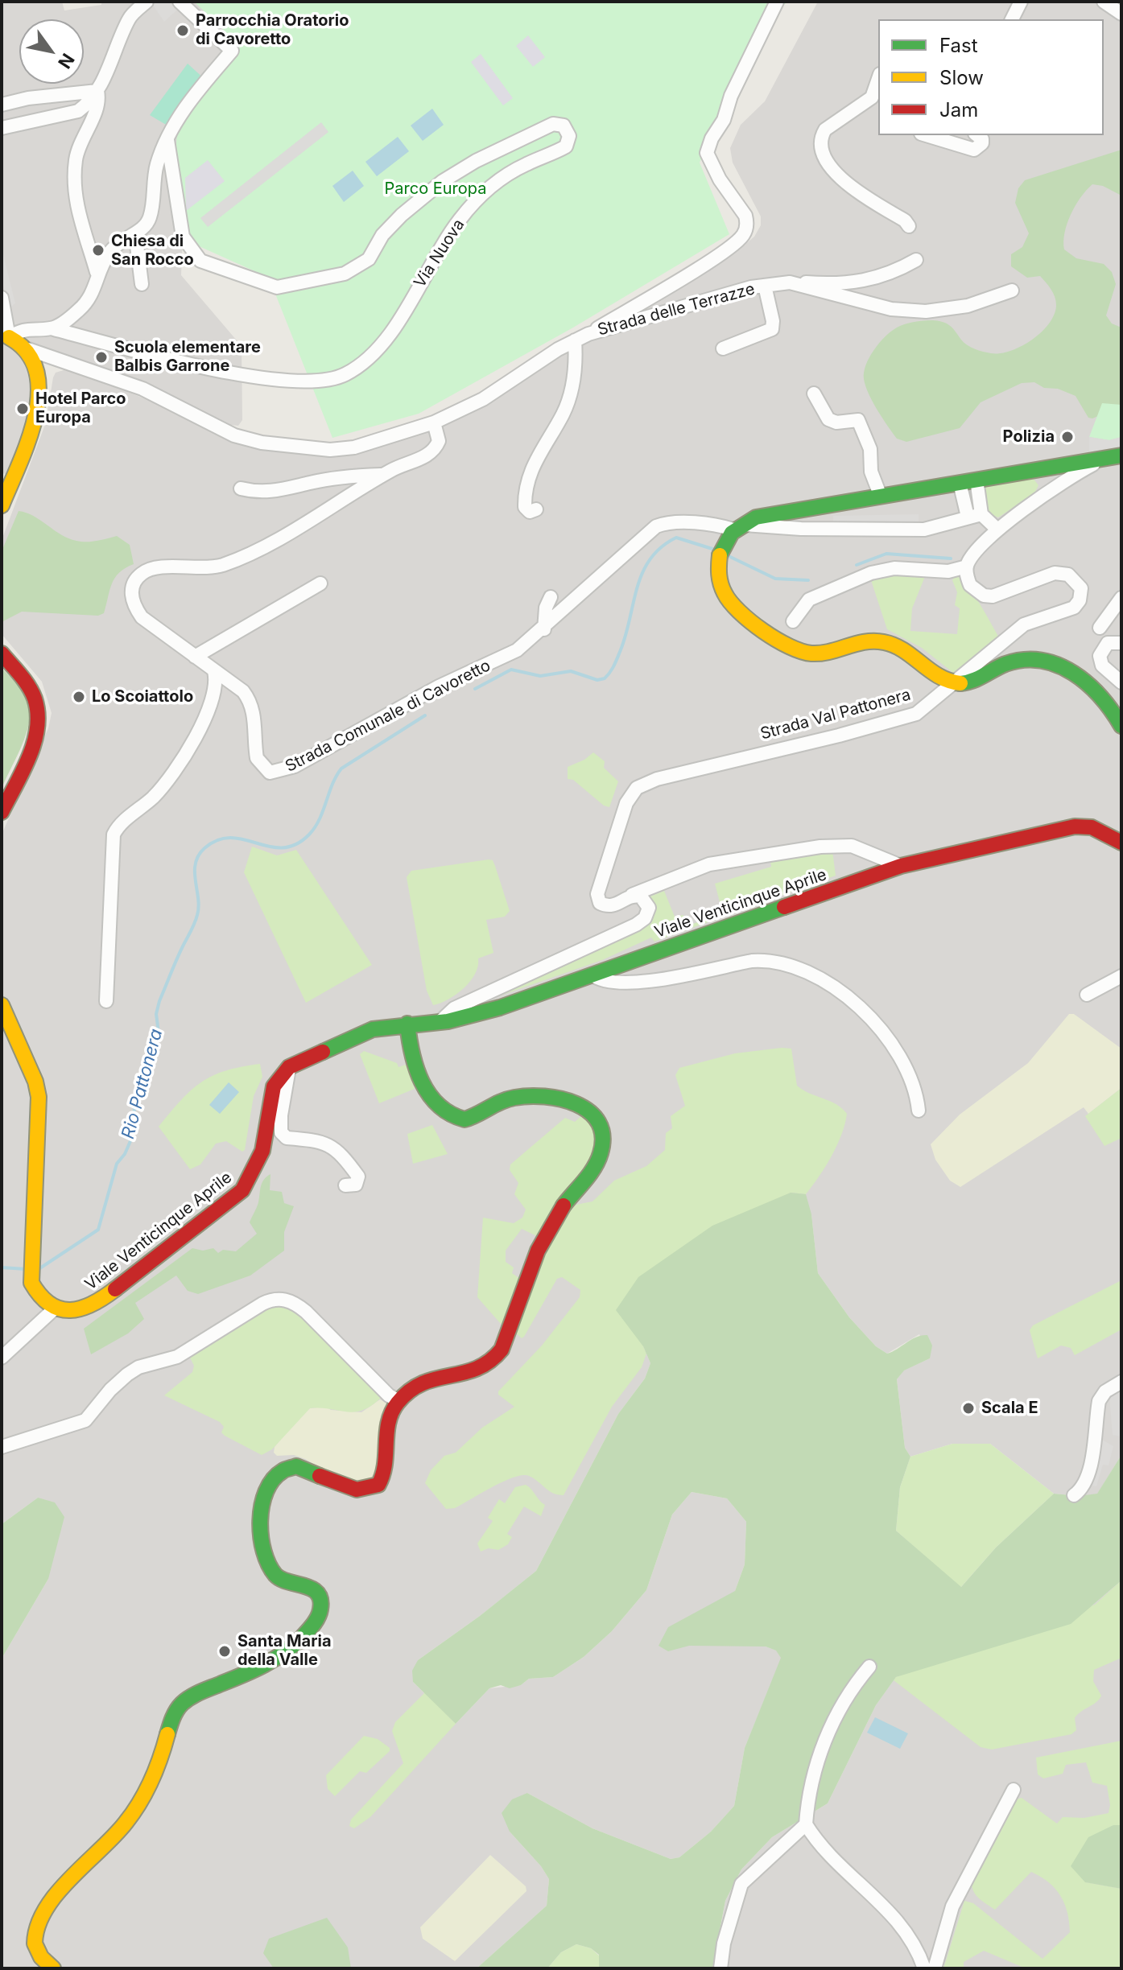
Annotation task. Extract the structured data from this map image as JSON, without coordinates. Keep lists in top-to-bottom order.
{
  "streets": {
    "street": [
      "Via Nuova",
      "Strada delle Terrazze",
      "Strada Val Pattonera",
      "Strada Comunale di Cavoretto",
      "Viale Venticinque Aprile"
    ]
  },
  "crossings": [
    ["Strada delle Terrazze", "Strada Comunale di Cavoretto"],
    ["Strada Val Pattonera", "Viale Venticinque Aprile"]
  ],
  "water": ["Rio Pattonera"],
  "parks": ["Parco Europa"],
  "places": [
    "Parrocchia Oratorio di Cavoretto",
    "Chiesa di San Rocco",
    "Scuola elementare Balbis Garrone",
    "Hotel Parco Europa",
    "Polizia",
    "Lo Scoiattolo",
    "Scala E",
    "Santa Maria della Valle"
  ],
  "legend": ["Fast", "Slow", "Jam"],
  "north": "bottom right"
}
